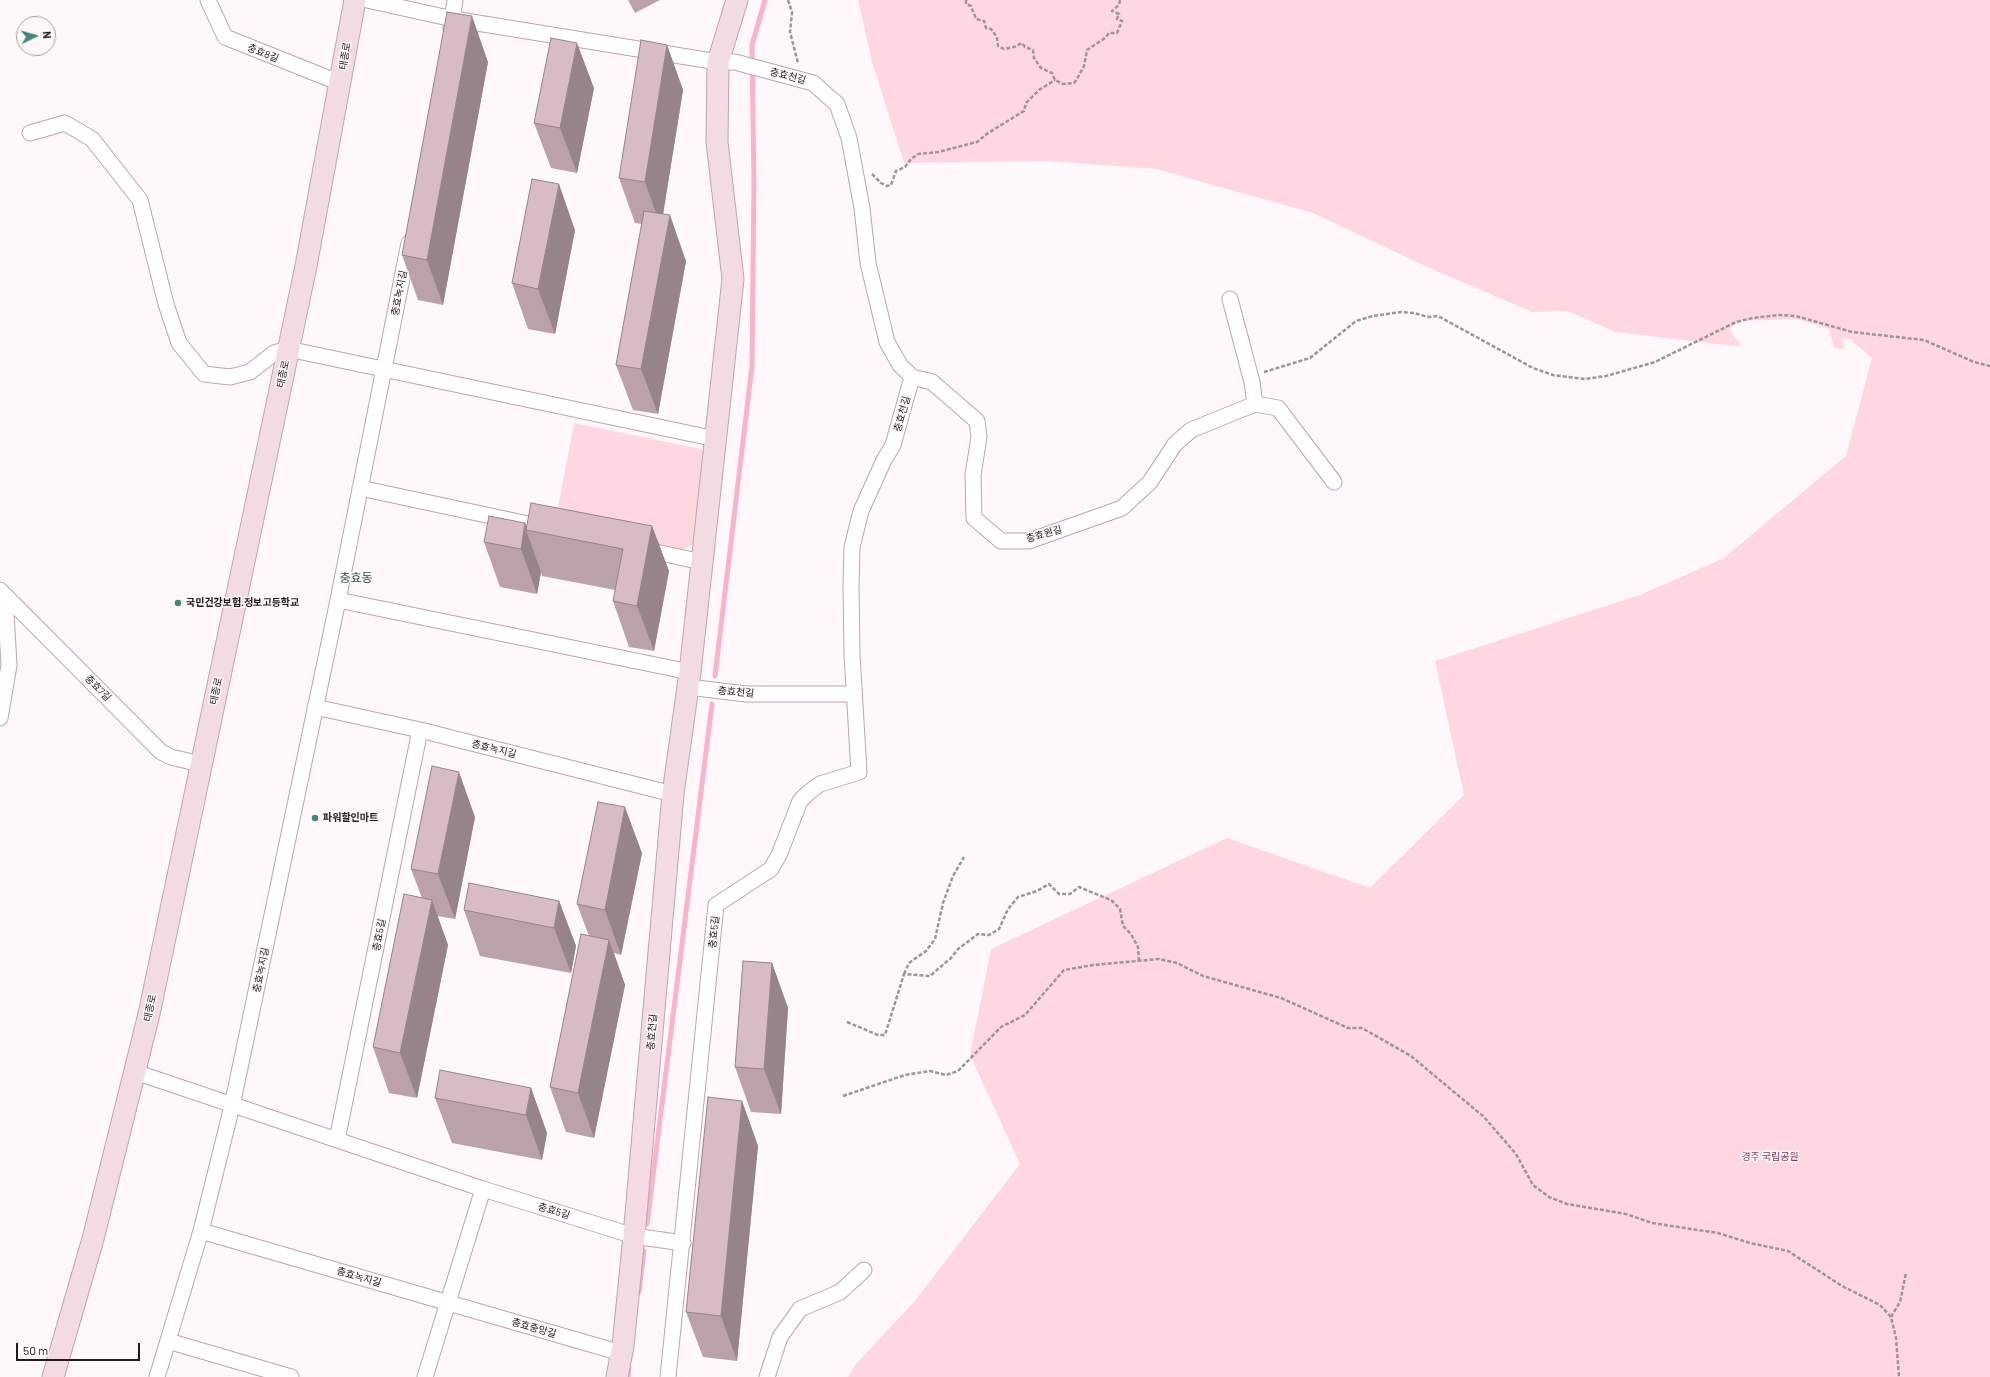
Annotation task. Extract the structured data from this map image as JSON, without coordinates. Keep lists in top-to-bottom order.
{
  "streets": {
    "street": [
      "충효8길",
      "태종로",
      "충효천길",
      "충효녹지길",
      "충효원길",
      "충효7길",
      "충효5길",
      "충효중앙길"
    ]
  },
  "crossings": [
    ["충효8길", "태종로"],
    ["태종로", "충효7길"],
    ["태종로", "충효5길"],
    ["충효천길", "충효녹지길"],
    ["충효천길", "충효원길"],
    ["충효천길", "충효5길"],
    ["충효천길", "충효중앙길"],
    ["충효녹지길", "충효5길"],
    ["충효녹지길", "충효중앙길"]
  ],
  "districts": ["충효동"],
  "parks": ["경주 국립공원"],
  "places": ["국민건강보험.정보고등학교", "파워할인마트"],
  "scale_bar": "50 m",
  "north": "right"
}
